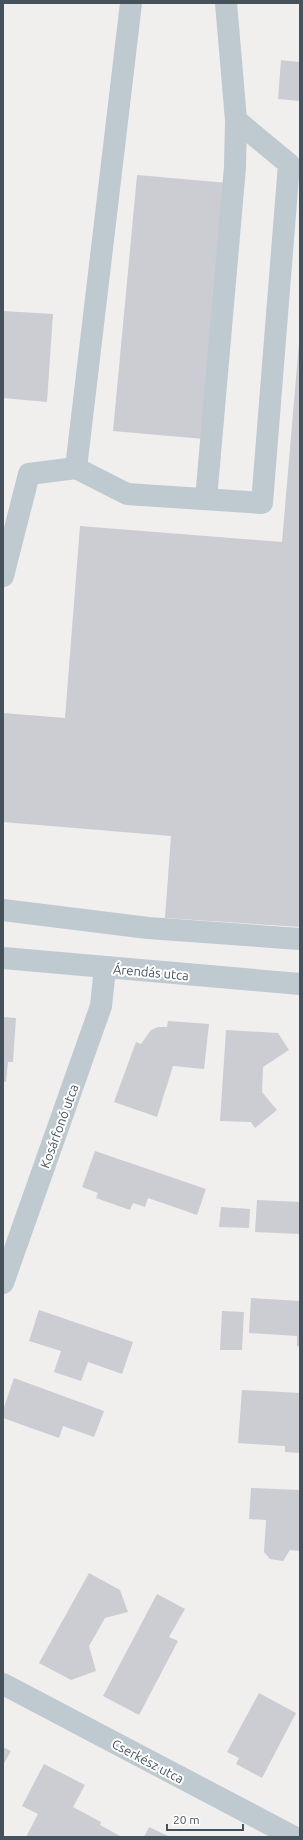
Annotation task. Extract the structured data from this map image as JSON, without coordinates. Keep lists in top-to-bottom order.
{
  "streets": {
    "street": ["Árendás utca", "Kosárfonó utca", "Cserkész utca"]
  },
  "crossings": [
    ["Árendás utca", "Kosárfonó utca"]
  ],
  "scale_bar": "20 m"
}
